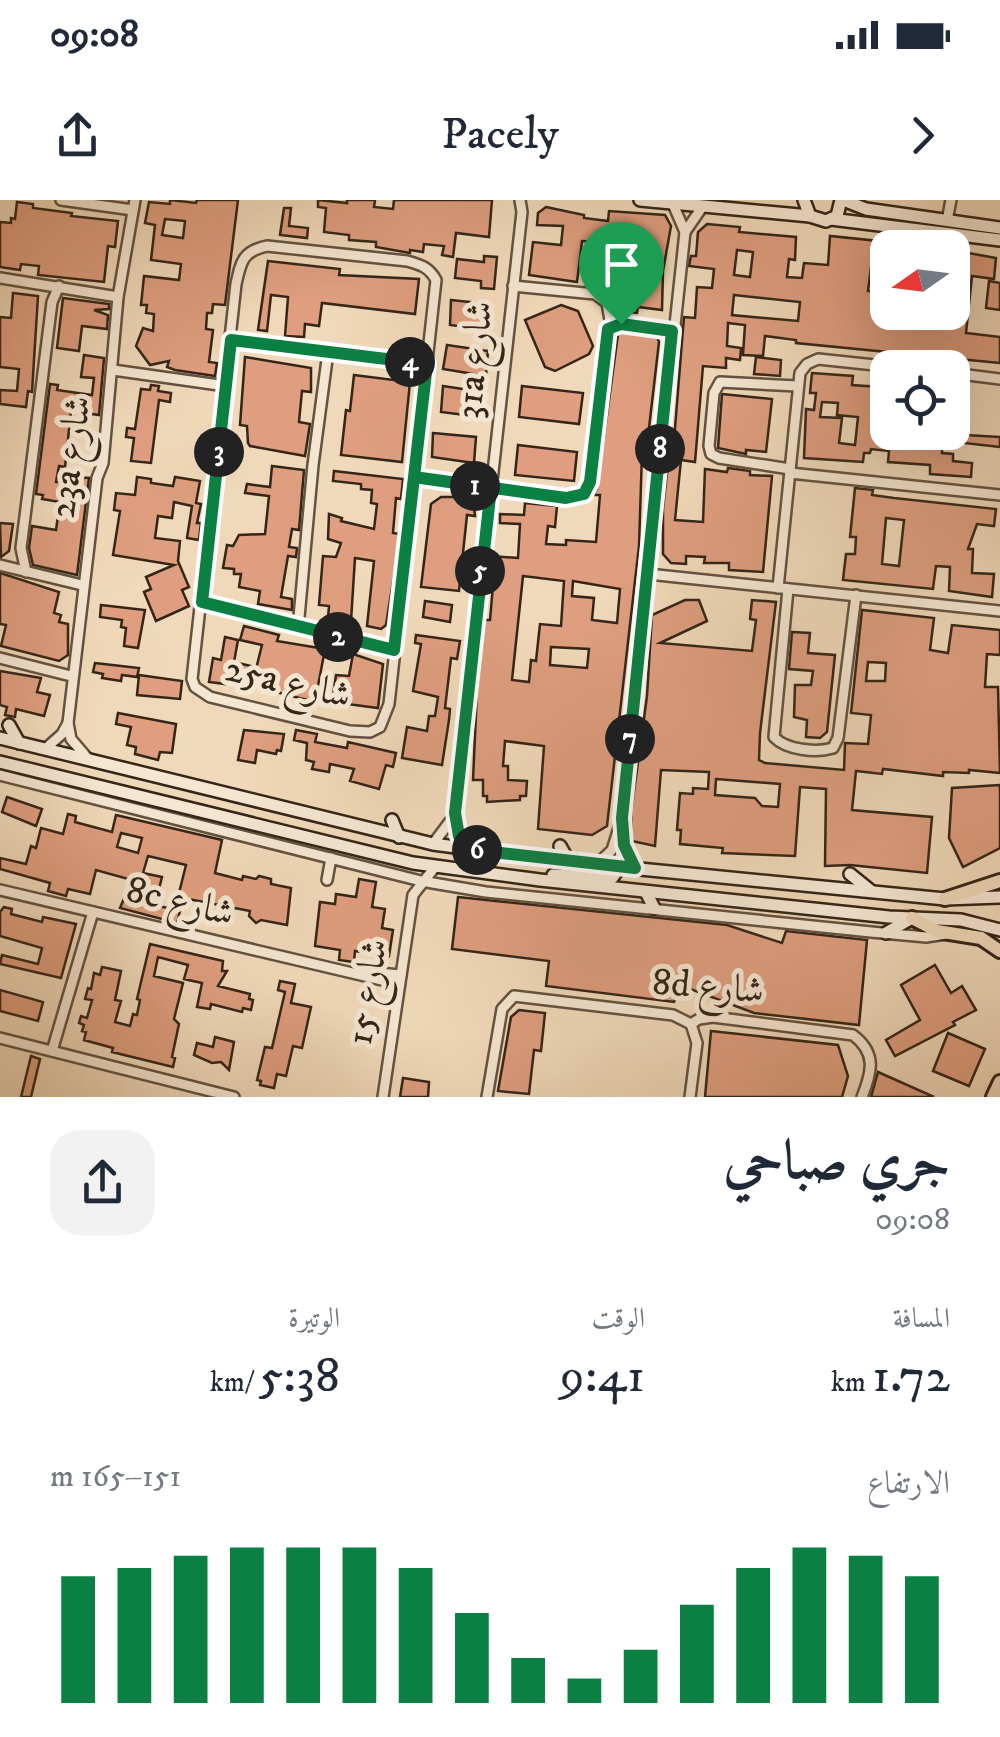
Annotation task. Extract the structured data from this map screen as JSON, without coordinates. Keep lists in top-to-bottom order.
{
  "streets": {
    "street": [
      "31a شارع",
      "23a شارع",
      "25a شارع",
      "8c شارع",
      "8d شارع",
      "شارع 15"
    ]
  },
  "crossings": [
    ["8c شارع", "شارع 15"]
  ],
  "north": "left",
  "page": {
    "status": "09:08",
    "header": "Pacely",
    "pins": [
      "4",
      "8",
      "3",
      "1",
      "5",
      "2",
      "7",
      "6"
    ],
    "heading": ["جري صباحي", "09:08"],
    "stats": [
      ["المسافة", "1.72 km"],
      ["الوقت", "9:41"],
      ["الوتيرة", "5:38 /km"]
    ],
    "chart": ["الارتفاع", "151–165 m"]
  }
}
